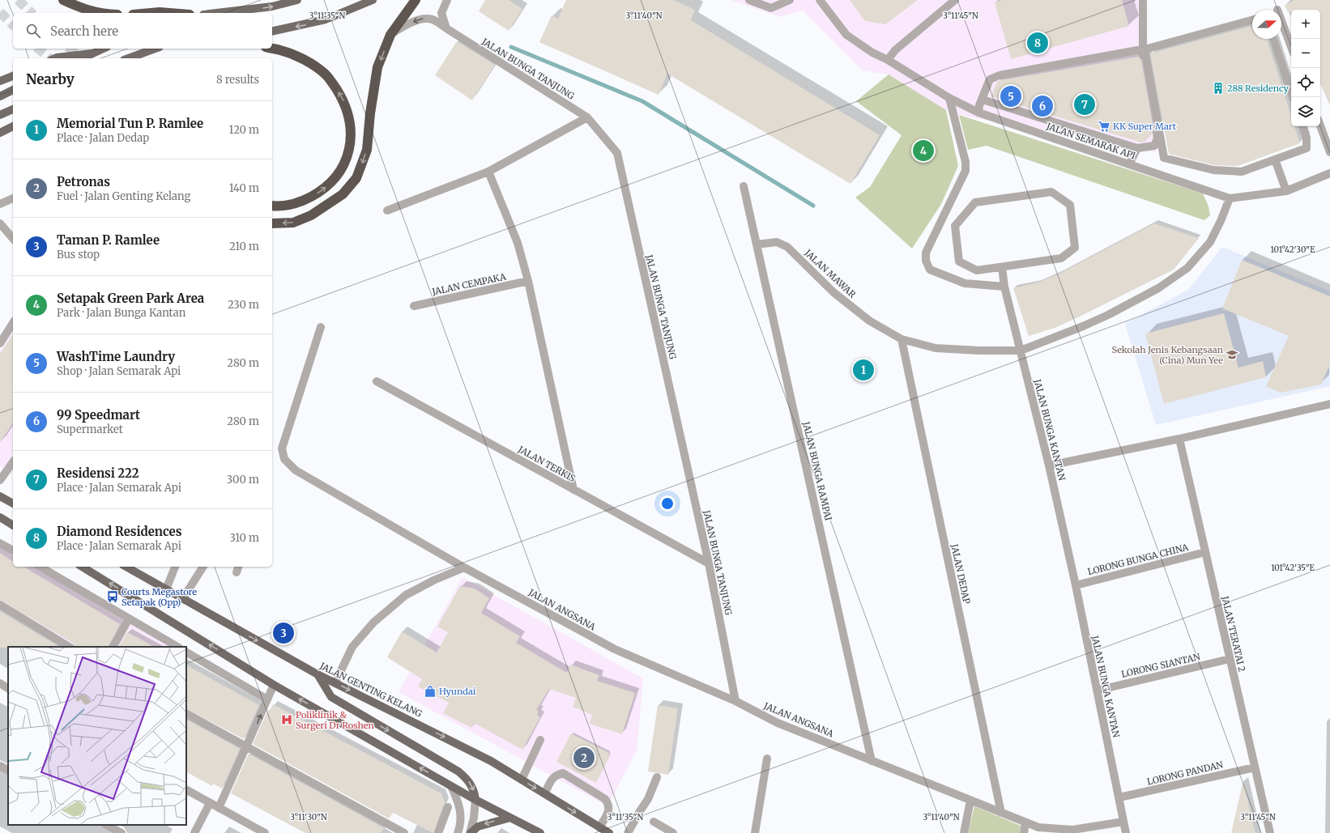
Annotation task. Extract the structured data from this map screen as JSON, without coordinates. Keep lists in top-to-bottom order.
{
  "streets": {
    "main road": ["JALAN GENTING KELANG"],
    "street": [
      "JALAN BUNGA TANJUNG",
      "JALAN SEMARAK API",
      "JALAN MAWAR",
      "JALAN CEMPAKA",
      "JALAN BUNGA KANTAN",
      "JALAN TERKIS",
      "JALAN BUNGA RAMPAI",
      "LORONG BUNGA CHINA",
      "JALAN DEDAP",
      "JALAN ANGSANA",
      "JALAN TERATAI 2",
      "LORONG SIANTAN",
      "LORONG PANDAN"
    ]
  },
  "crossings": [
    ["JALAN BUNGA TANJUNG", "JALAN TERKIS"],
    ["JALAN BUNGA TANJUNG", "JALAN ANGSANA"],
    ["JALAN MAWAR", "JALAN BUNGA KANTAN"],
    ["JALAN MAWAR", "JALAN BUNGA RAMPAI"],
    ["JALAN MAWAR", "JALAN DEDAP"],
    ["JALAN BUNGA KANTAN", "LORONG BUNGA CHINA"],
    ["JALAN BUNGA KANTAN", "JALAN ANGSANA"],
    ["JALAN BUNGA KANTAN", "LORONG SIANTAN"],
    ["JALAN BUNGA KANTAN", "LORONG PANDAN"],
    ["JALAN BUNGA RAMPAI", "JALAN ANGSANA"],
    ["LORONG BUNGA CHINA", "JALAN TERATAI 2"],
    ["JALAN DEDAP", "JALAN ANGSANA"],
    ["JALAN TERATAI 2", "LORONG SIANTAN"],
    ["JALAN TERATAI 2", "LORONG PANDAN"]
  ],
  "places": {
    "building": ["288 Residency"],
    "supermarket": ["KK Super Mart"],
    "school or university": ["Sekolah Jenis Kebangsaan (Cina) Mun Yee"],
    "bus stop": ["Courts Megastore Setapak (Opp)"],
    "shop": ["Hyundai"],
    "hospital": ["Poliklinik & Surgeri Dr Roshen"]
  },
  "north": "right",
  "page": {
    "map_buttons": ["+", "−"],
    "search": "Search here",
    "pins": [
      "8",
      "5",
      "7",
      "6",
      "4",
      "1",
      "3",
      "2"
    ],
    "heading": ["Nearby", "8 results"],
    "list": [
      {
        "mark": "1",
        "name": "Memorial Tun P. Ramlee",
        "note": "Place · Jalan Dedap",
        "value": "120 m"
      },
      {
        "mark": "2",
        "name": "Petronas",
        "note": "Fuel · Jalan Genting Kelang",
        "value": "140 m"
      },
      {
        "mark": "3",
        "name": "Taman P. Ramlee",
        "note": "Bus stop",
        "value": "210 m"
      },
      {
        "mark": "4",
        "name": "Setapak Green Park Area",
        "note": "Park · Jalan Bunga Kantan",
        "value": "230 m"
      },
      {
        "mark": "5",
        "name": "WashTime Laundry",
        "note": "Shop · Jalan Semarak Api",
        "value": "280 m"
      },
      {
        "mark": "6",
        "name": "99 Speedmart",
        "note": "Supermarket",
        "value": "280 m"
      },
      {
        "mark": "7",
        "name": "Residensi 222",
        "note": "Place · Jalan Semarak Api",
        "value": "300 m"
      },
      {
        "mark": "8",
        "name": "Diamond Residences",
        "note": "Place · Jalan Semarak Api",
        "value": "310 m"
      }
    ]
  },
  "coordinates": [
    "3°11'35\"N",
    "3°11'40\"N",
    "3°11'45\"N",
    "101°42'30\"E",
    "101°42'35\"E",
    "3°11'30\"N"
  ]
}
